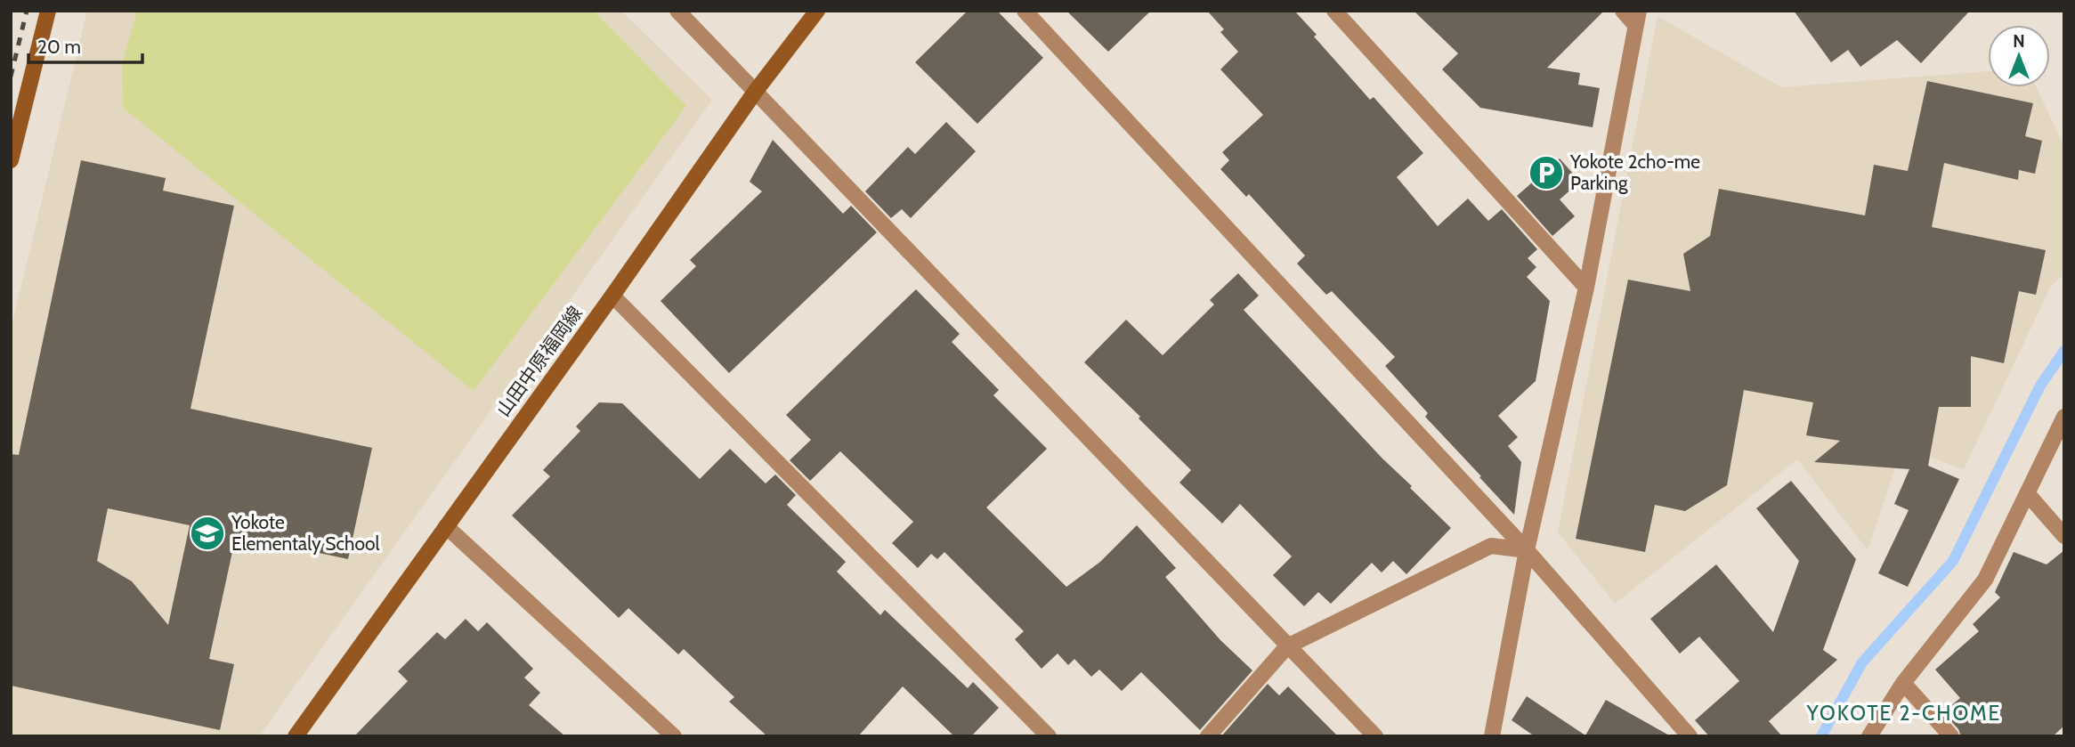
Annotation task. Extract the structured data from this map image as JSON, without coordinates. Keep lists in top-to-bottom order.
{
  "streets": {
    "main road": ["山田中原福岡線"]
  },
  "districts": ["YOKOTE 2-CHOME"],
  "places": {
    "parking": ["Yokote 2cho-me Parking"],
    "school or university": ["Yokote Elementaly School"]
  },
  "scale_bar": "20 m",
  "north": "top"
}
